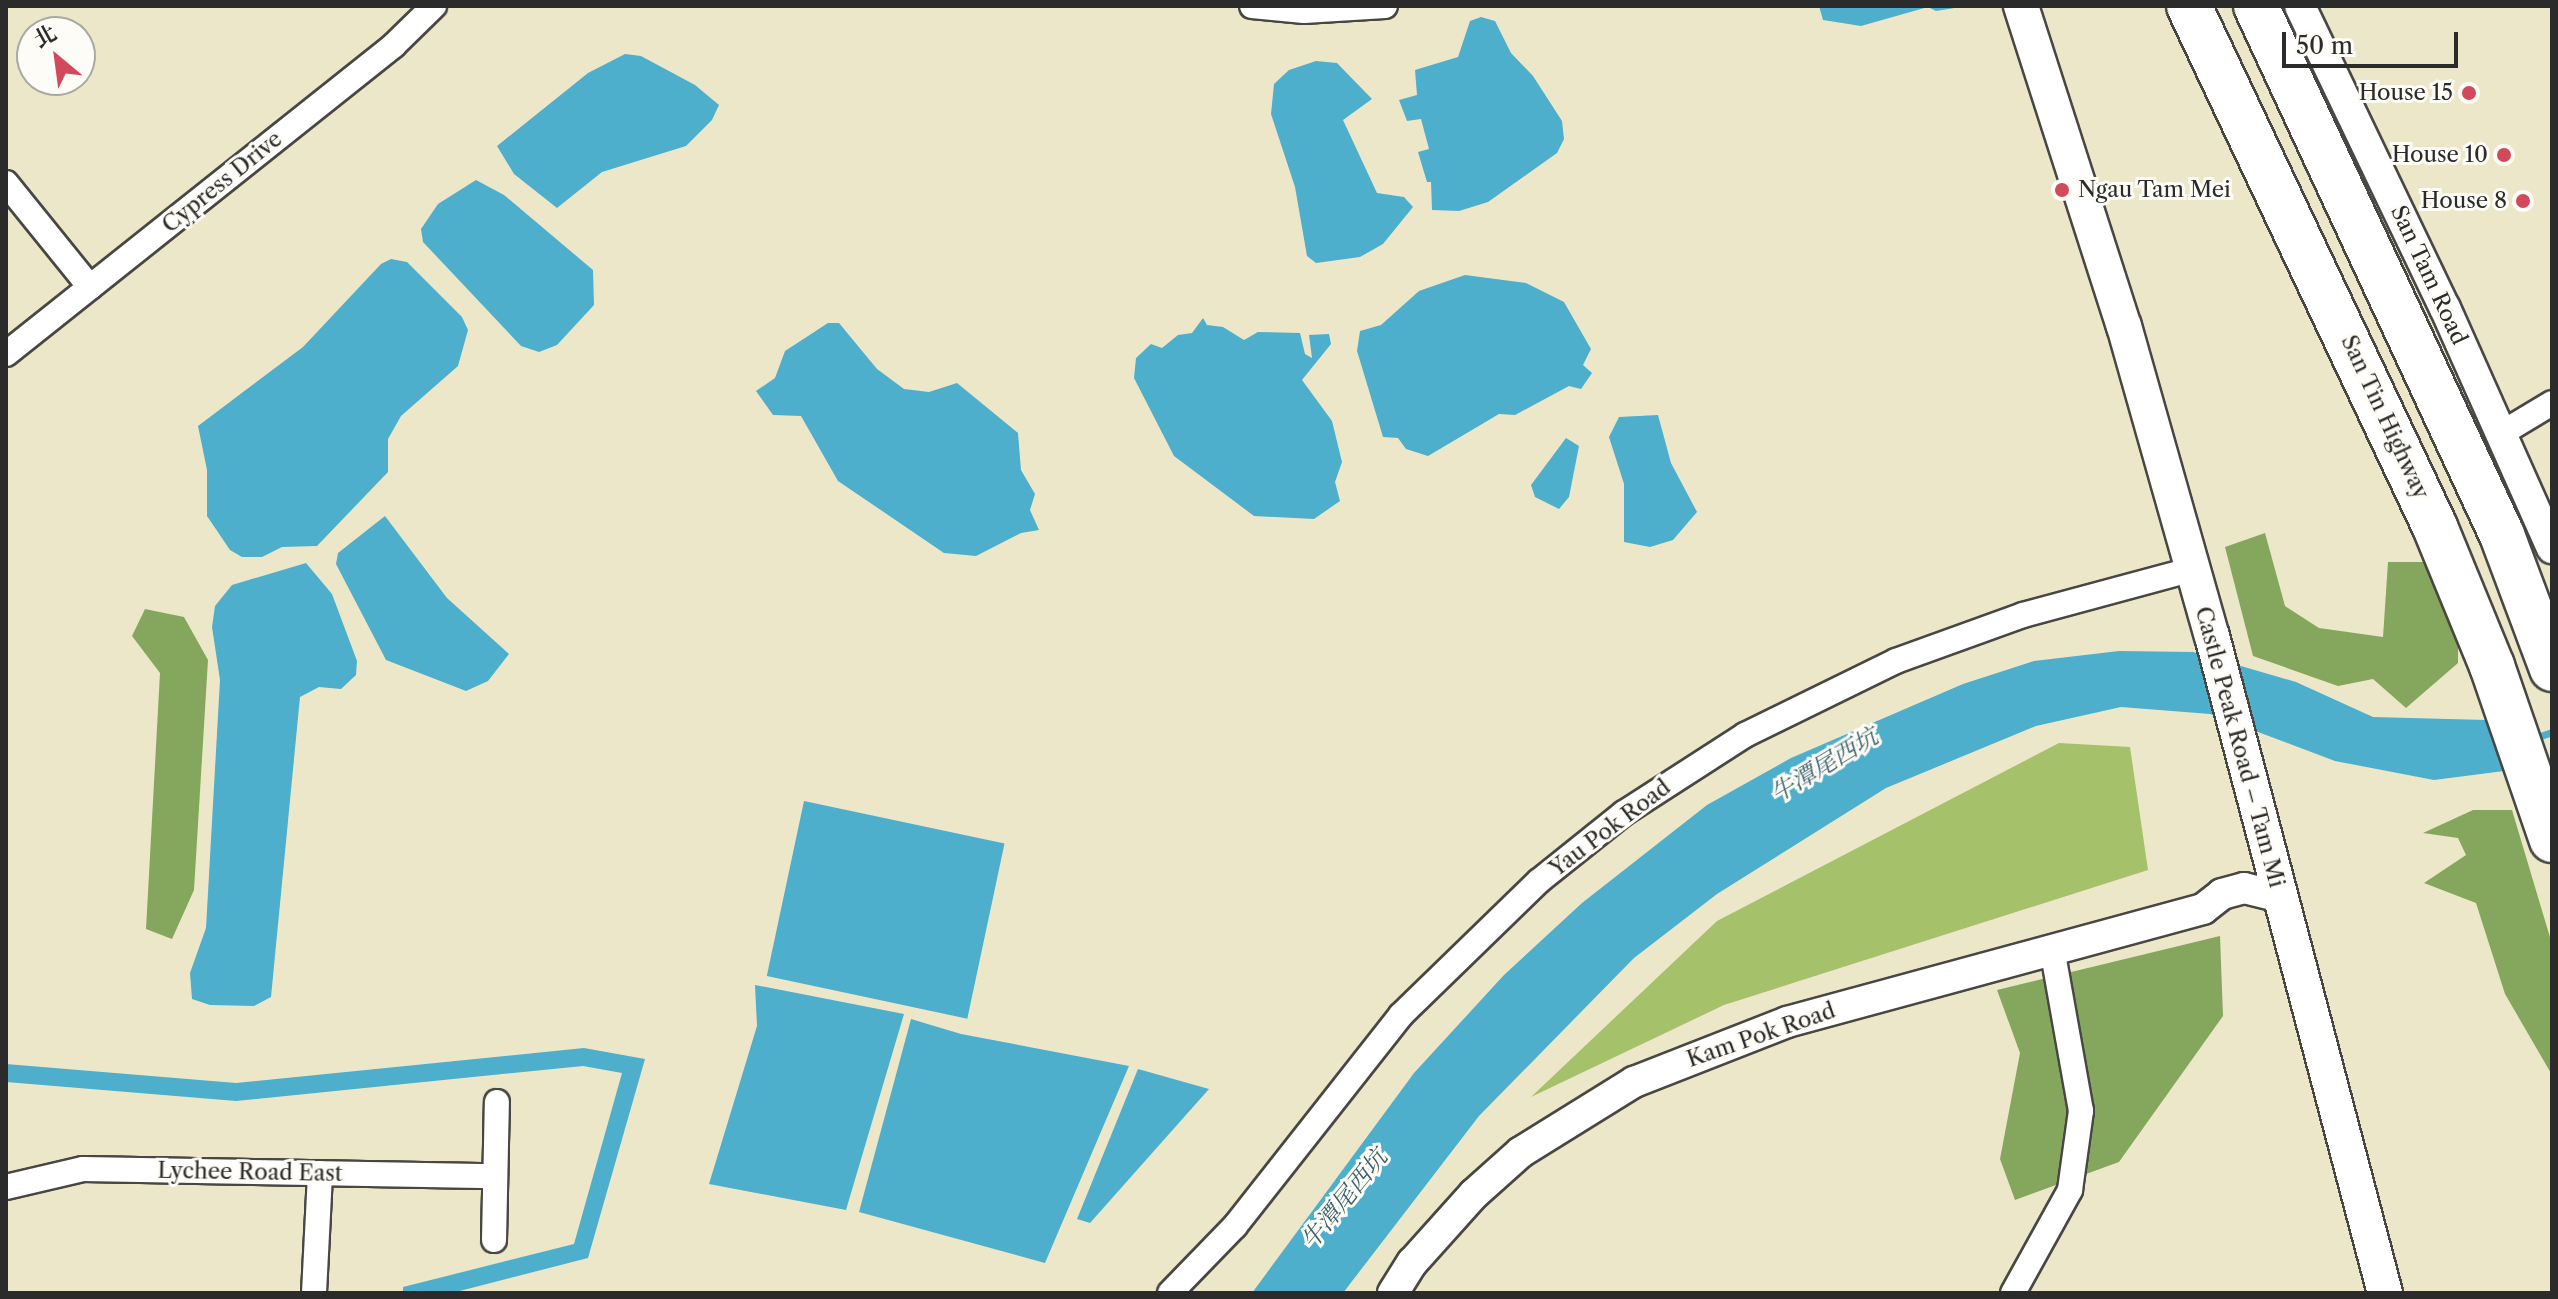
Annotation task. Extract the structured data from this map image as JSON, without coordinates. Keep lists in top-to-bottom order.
{
  "streets": {
    "highway": ["San Tin Highway"],
    "main road": ["Castle Peak Road – Tam Mi"],
    "street": [
      "Cypress Drive",
      "San Tam Road",
      "Yau Pok Road",
      "Kam Pok Road",
      "Lychee Road East"
    ]
  },
  "crossings": [
    ["Castle Peak Road – Tam Mi", "Yau Pok Road"],
    ["Castle Peak Road – Tam Mi", "Kam Pok Road"]
  ],
  "water": ["牛潭尾西坑"],
  "places": [
    "House 15",
    "House 10",
    "Ngau Tam Mei",
    "House 8"
  ],
  "scale_bar": "50 m",
  "north": "top left"
}
